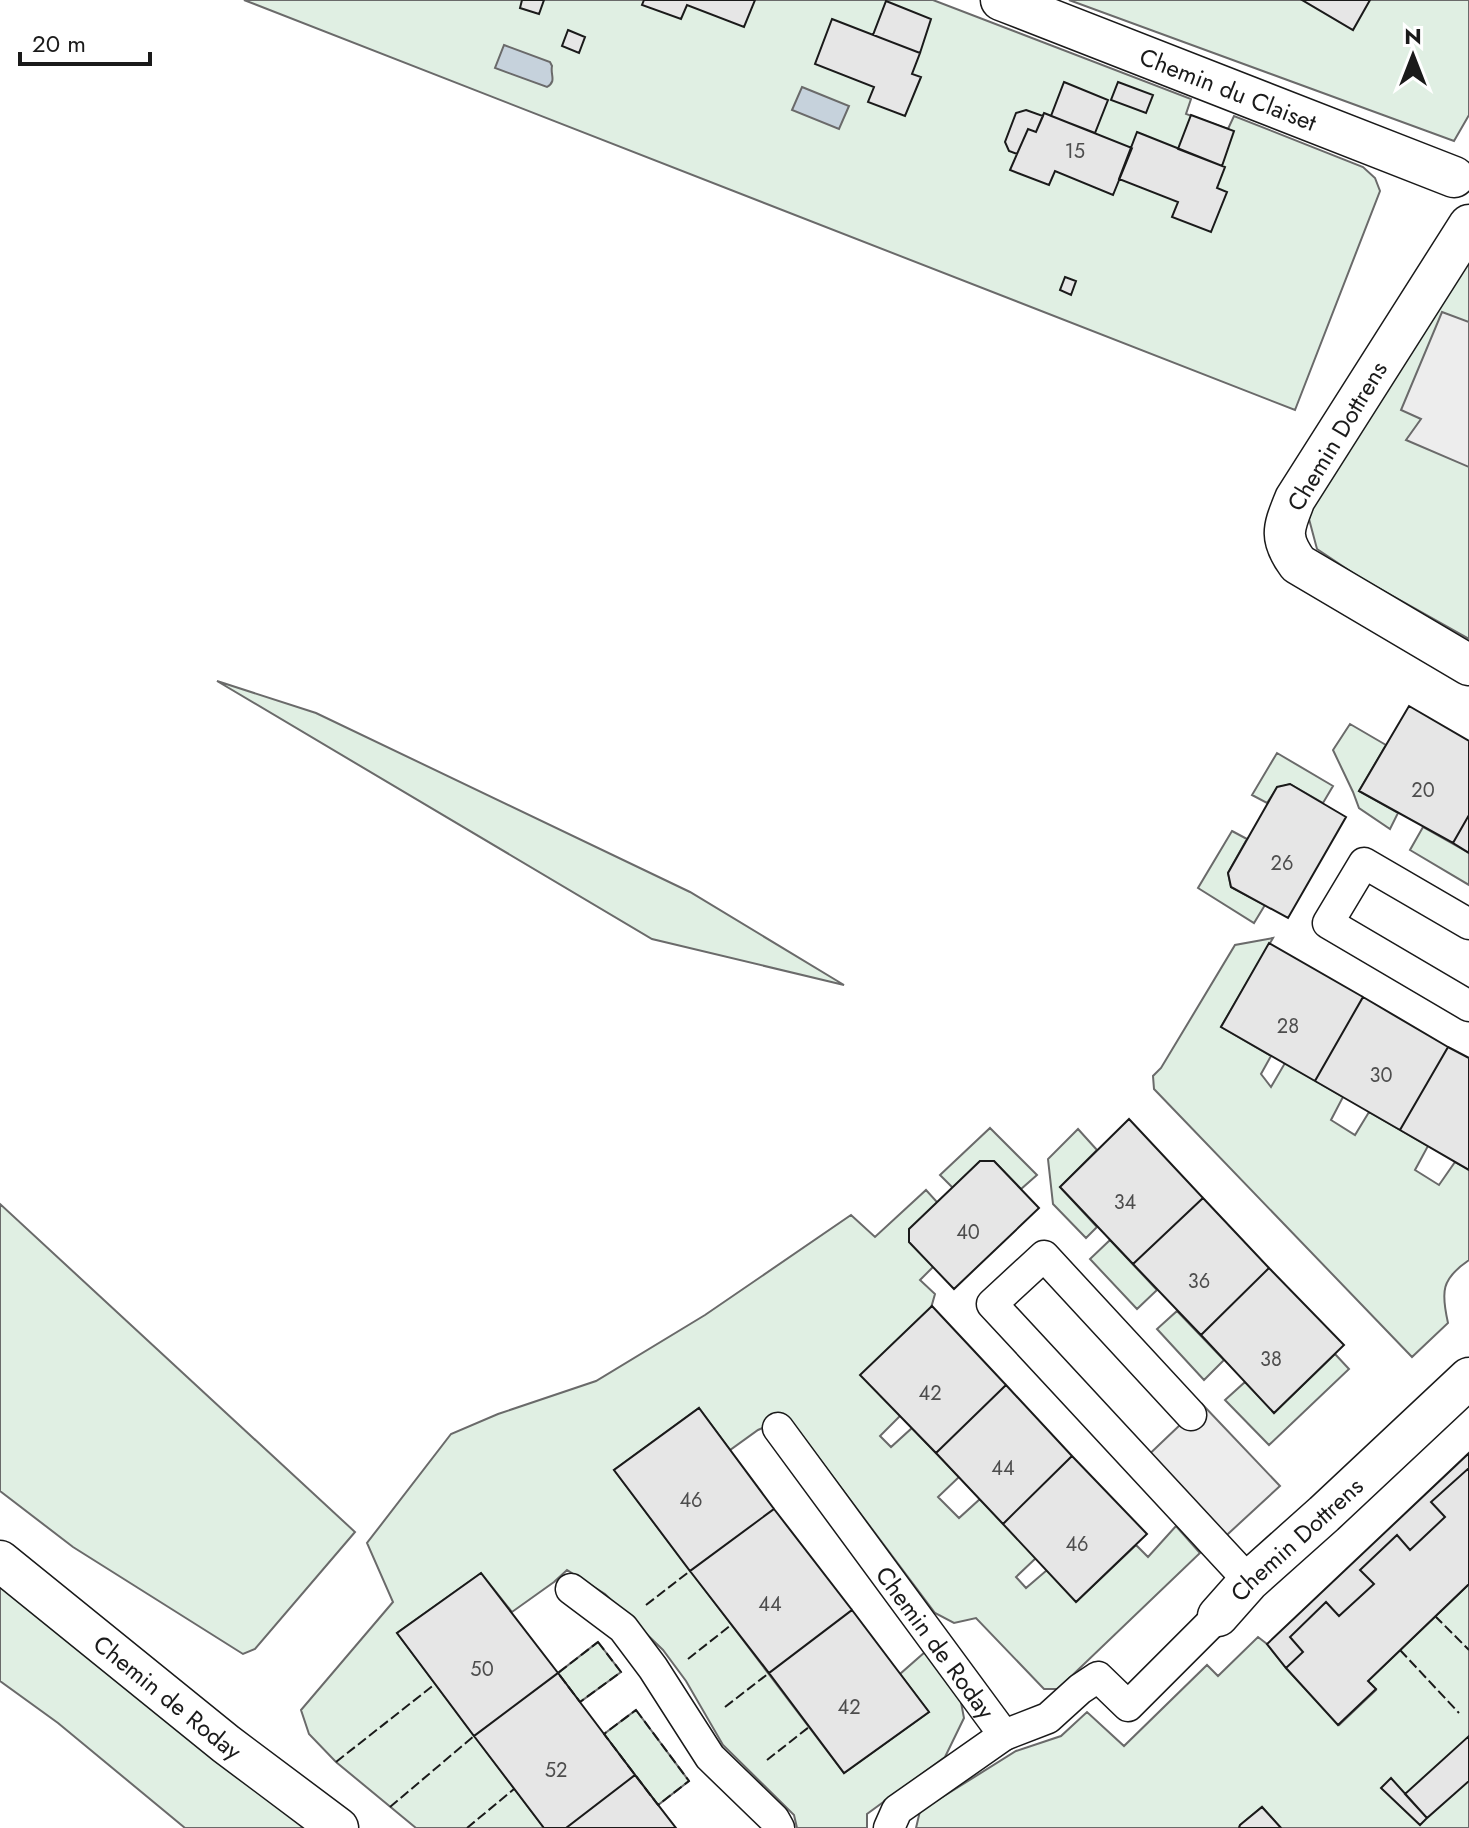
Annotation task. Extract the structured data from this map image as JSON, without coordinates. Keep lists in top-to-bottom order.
{
  "streets": {
    "street": ["Chemin du Claiset", "Chemin Dottrens", "Chemin de Roday"]
  },
  "crossings": [
    ["Chemin Dottrens", "Chemin de Roday"]
  ],
  "house_numbers": [
    "15",
    "20",
    "26",
    "28",
    "30",
    "34",
    "40",
    "36",
    "38",
    "42",
    "44",
    "46",
    "46",
    "44",
    "50",
    "42",
    "52"
  ],
  "scale_bar": "20 m",
  "north": "top"
}
